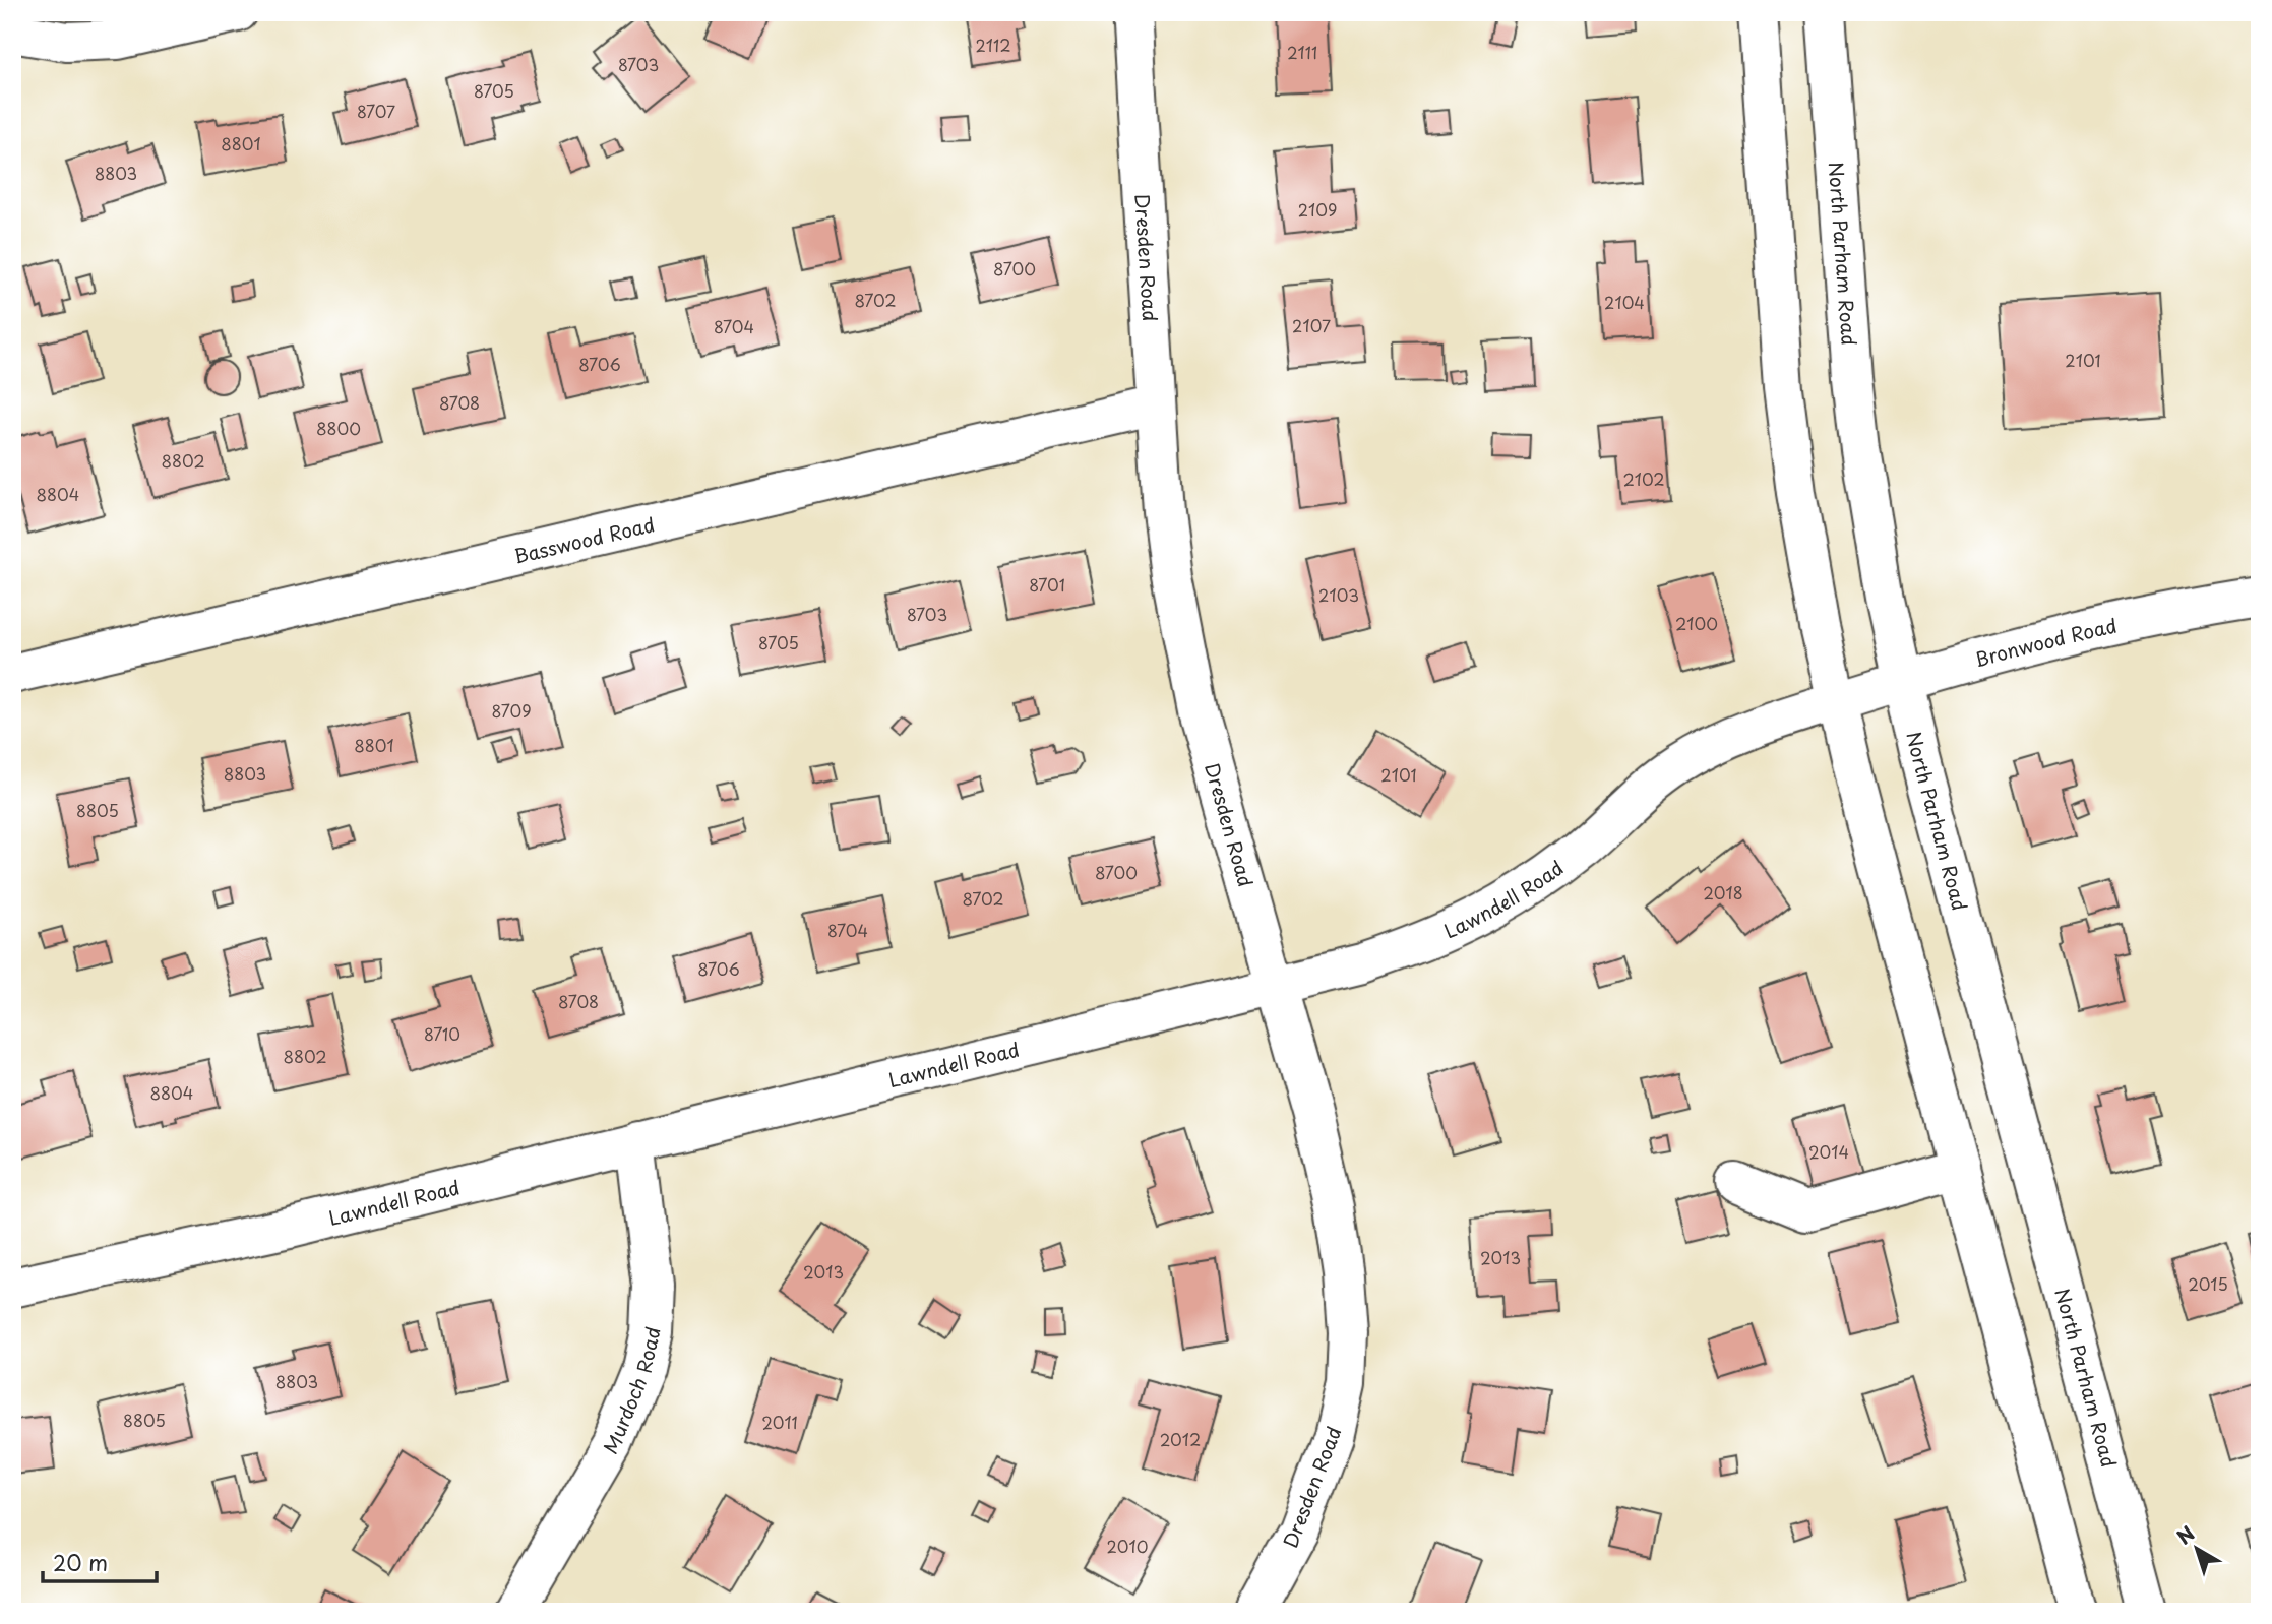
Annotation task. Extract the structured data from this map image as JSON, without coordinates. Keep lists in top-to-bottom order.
{
  "streets": {
    "main road": [
      "North Parham Road",
      "Dresden Road",
      "Basswood Road",
      "Bronwood Road",
      "Lawndell Road",
      "Murdoch Road"
    ]
  },
  "crossings": [
    ["North Parham Road", "Bronwood Road"],
    ["Dresden Road", "Basswood Road"],
    ["Dresden Road", "Lawndell Road"],
    ["Bronwood Road", "Lawndell Road"],
    ["Lawndell Road", "Murdoch Road"]
  ],
  "house_numbers": [
    "2112",
    "2111",
    "8703",
    "8705",
    "8707",
    "8801",
    "8803",
    "2109",
    "8700",
    "8702",
    "2104",
    "2107",
    "8704",
    "2101",
    "8706",
    "8708",
    "8800",
    "8802",
    "2102",
    "8804",
    "8701",
    "2103",
    "8703",
    "2100",
    "8705",
    "8709",
    "8801",
    "8803",
    "2101",
    "8805",
    "8700",
    "2018",
    "8702",
    "8704",
    "8706",
    "8708",
    "8710",
    "8802",
    "8804",
    "2014",
    "2013",
    "2013",
    "2015",
    "8803",
    "8805",
    "2011",
    "2012",
    "2010"
  ],
  "scale_bar": "20 m",
  "north": "top left"
}
